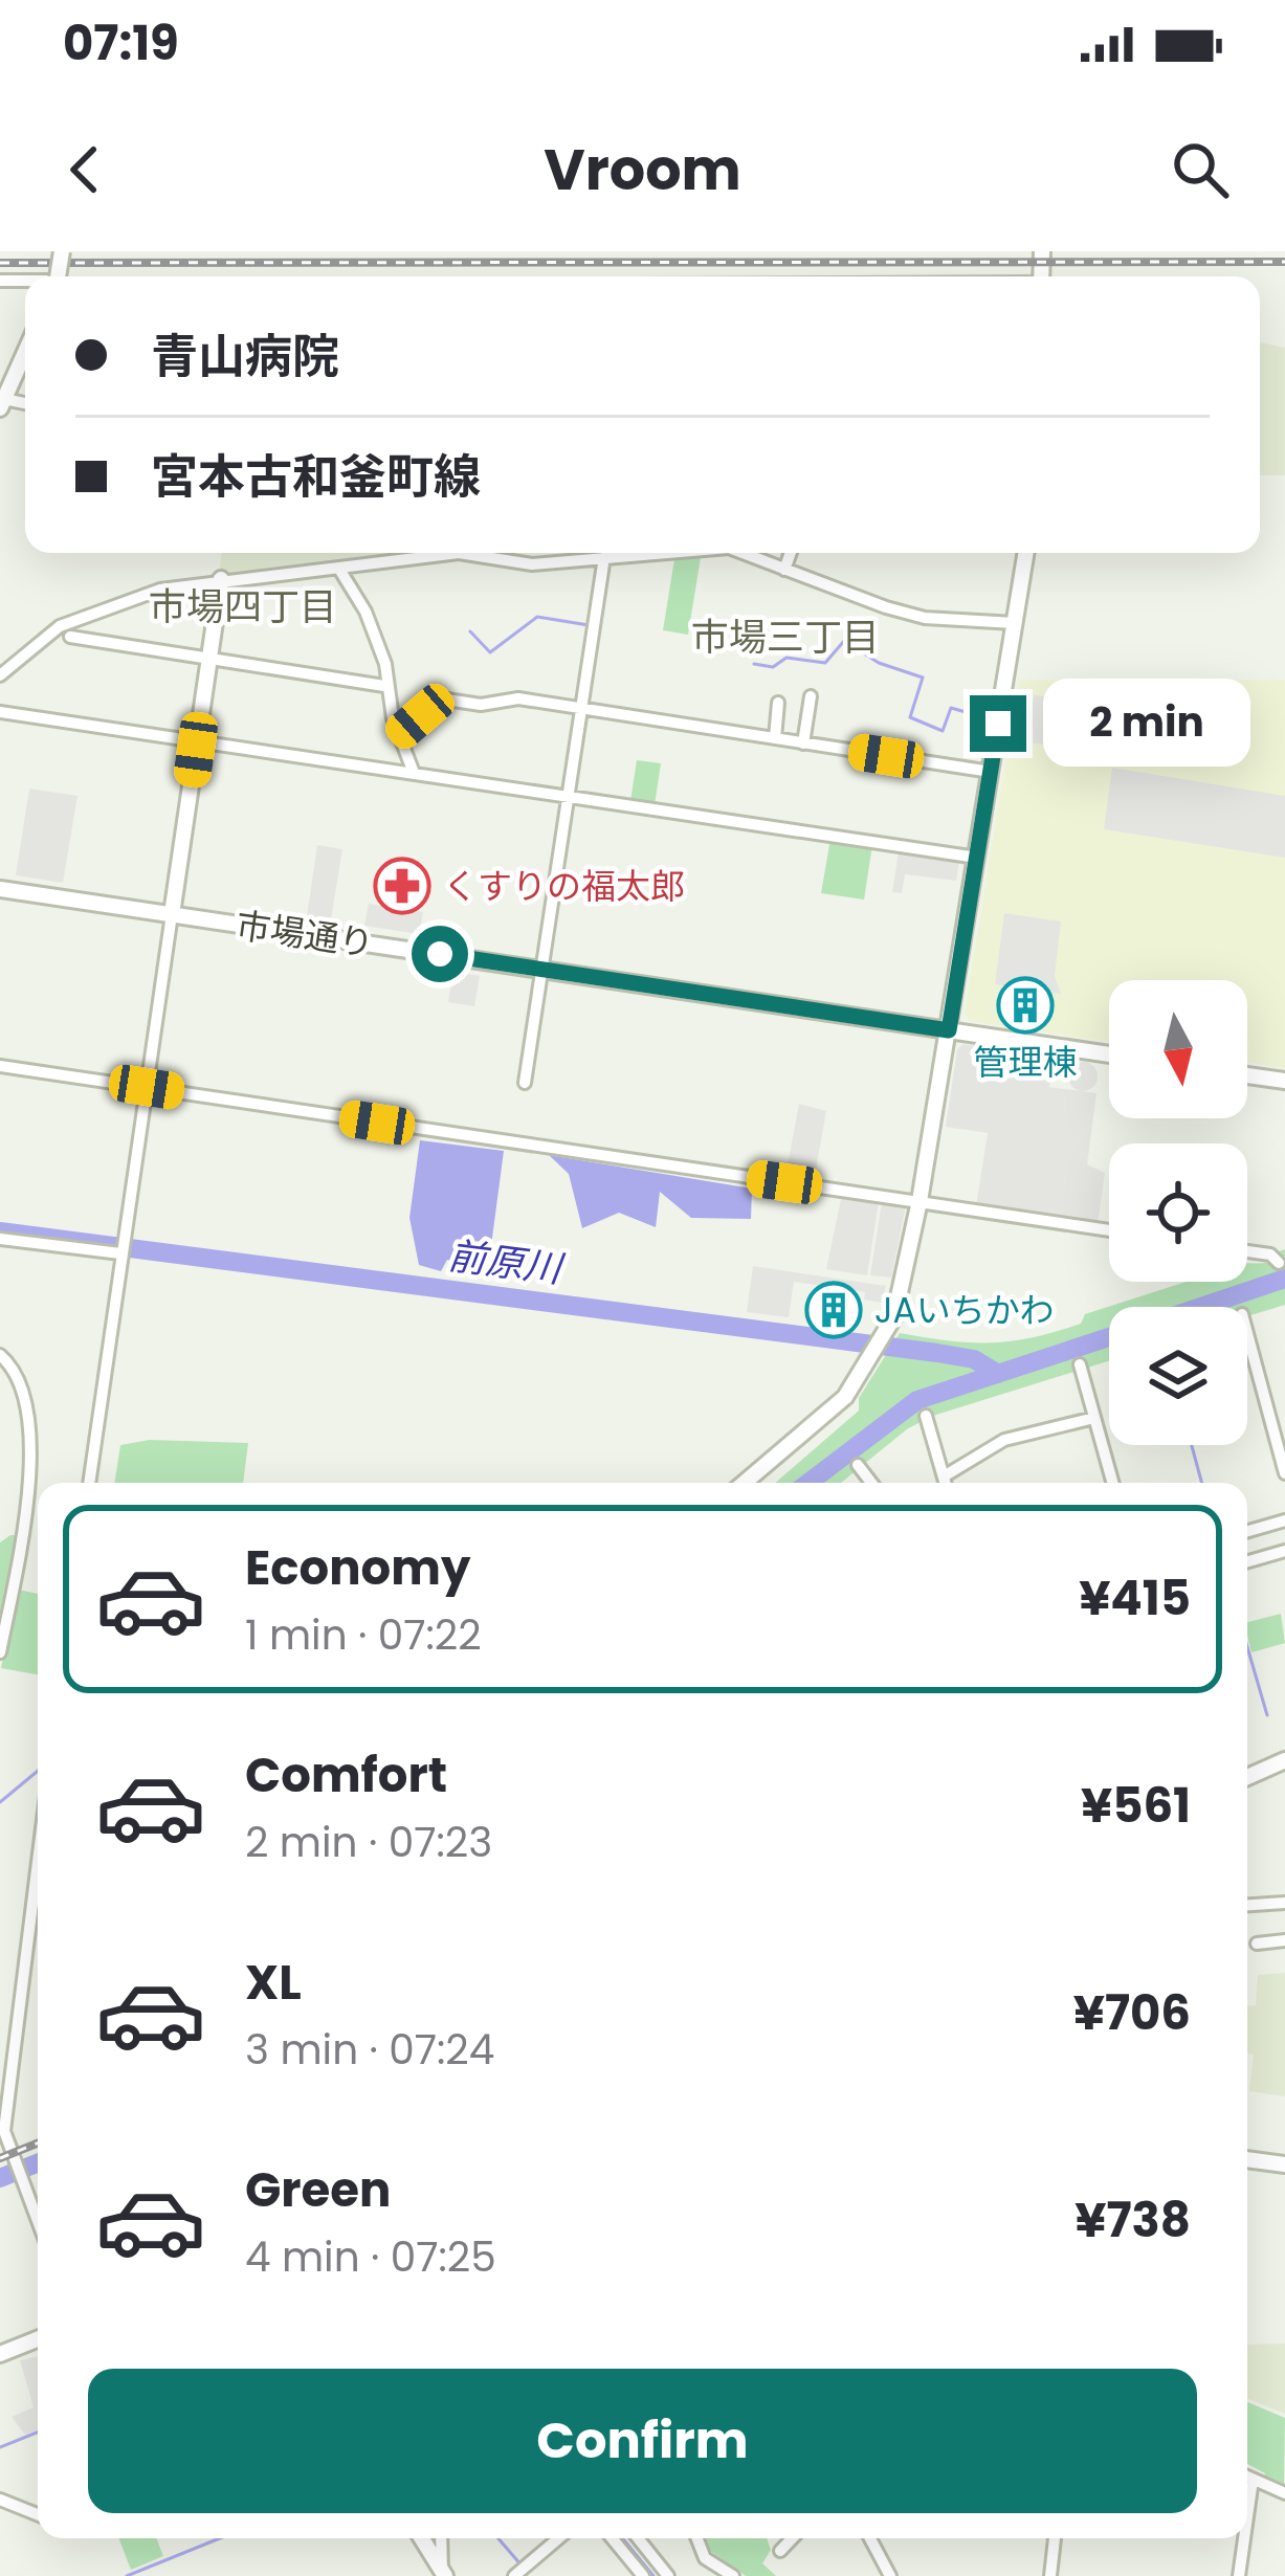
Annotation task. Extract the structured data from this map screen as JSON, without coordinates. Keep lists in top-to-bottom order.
{
  "streets": {
    "street": ["市場通り"]
  },
  "districts": ["市場四丁目", "市場三丁目"],
  "water": ["前原川"],
  "places": {
    "pharmacy": ["くすりの福太郎"],
    "building": ["管理棟", "JAいちかわ"]
  },
  "north": "bottom",
  "page": {
    "status": "07:19",
    "header": "Vroom",
    "banner": ["青山病院", "宮本古和釜町線"],
    "bubble": "2 min",
    "list": [
      {
        "name": "Economy",
        "note": "1 min · 07:22",
        "value": "¥415"
      },
      {
        "name": "Comfort",
        "note": "2 min · 07:23",
        "value": "¥561"
      },
      {
        "name": "XL",
        "note": "3 min · 07:24",
        "value": "¥706"
      },
      {
        "name": "Green",
        "note": "4 min · 07:25",
        "value": "¥738"
      }
    ],
    "buttons": "Confirm"
  }
}
